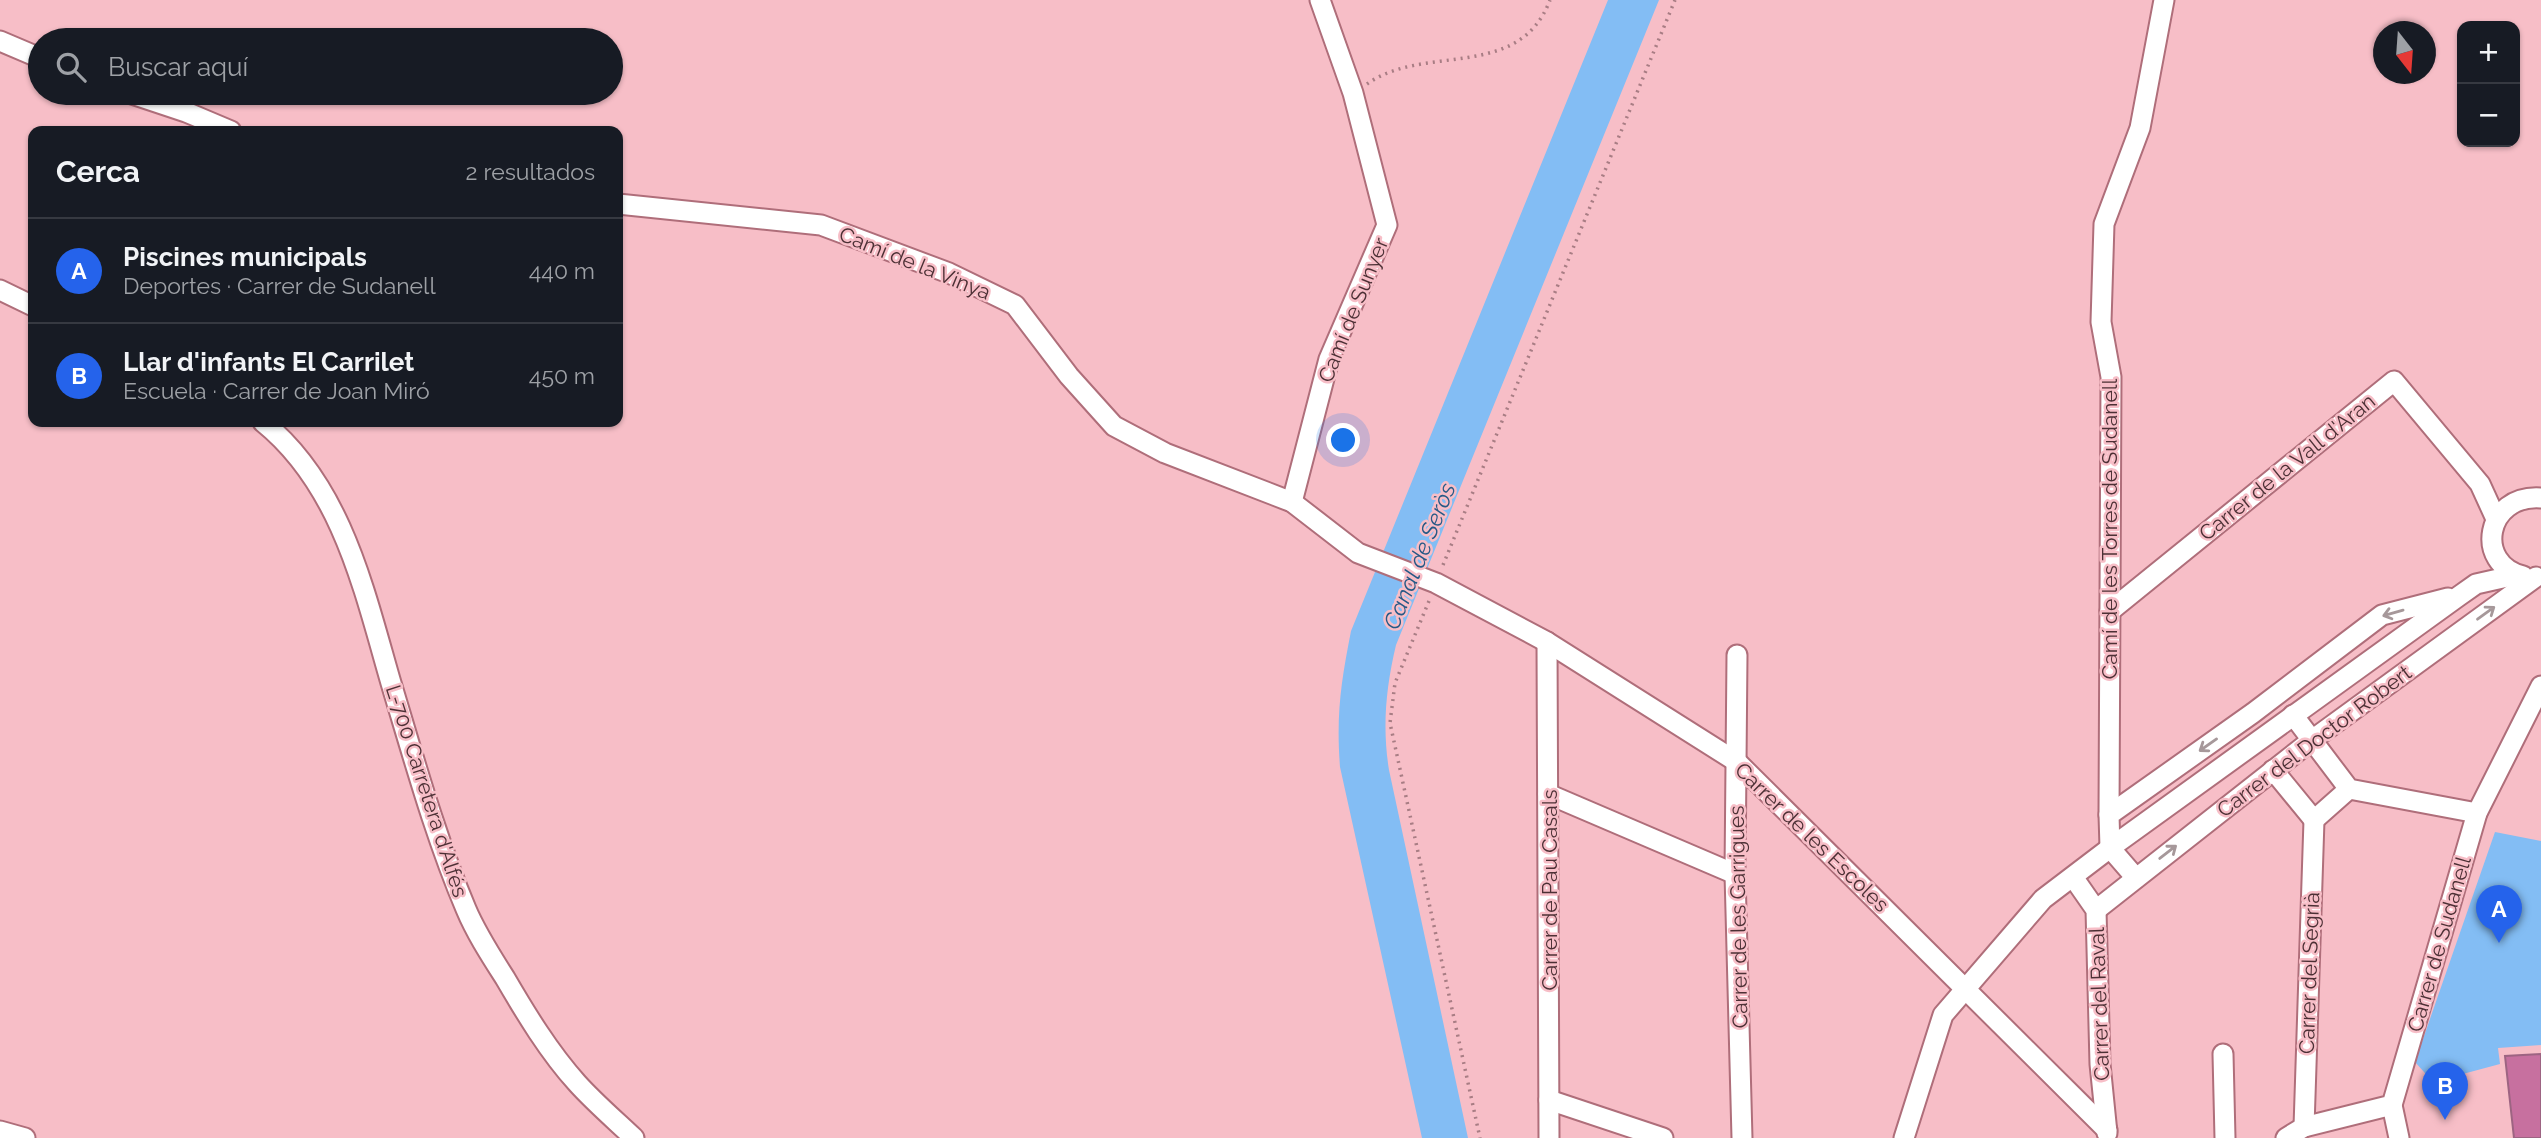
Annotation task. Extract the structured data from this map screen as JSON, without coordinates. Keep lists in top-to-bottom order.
{
  "streets": {
    "street": [
      "Camí de la Vinya",
      "Camí de Sunyer",
      "Carrer de la Vall d'Aran",
      "Camí de les Torres de Sudanell",
      "Carrer del Doctor Robert",
      "L-700 Carretera d'Alfés",
      "Carrer de les Escoles",
      "Carrer de Pau Casals",
      "Carrer de les Garrigues",
      "Carrer de Sudanell",
      "Carrer del Segrià",
      "Carrer del Raval"
    ]
  },
  "crossings": [
    ["Camí de la Vinya", "Camí de Sunyer"],
    ["Camí de la Vinya", "Carrer de les Escoles"],
    ["Carrer de la Vall d'Aran", "Camí de les Torres de Sudanell"],
    ["Camí de les Torres de Sudanell", "Carrer del Doctor Robert"],
    ["Carrer del Doctor Robert", "Carrer de les Escoles"],
    ["Carrer del Doctor Robert", "Carrer del Raval"],
    ["Carrer de les Escoles", "Carrer de Pau Casals"],
    ["Carrer de les Escoles", "Carrer de les Garrigues"],
    ["Carrer de les Escoles", "Carrer del Raval"]
  ],
  "water": ["Canal de Seròs"],
  "north": "bottom",
  "page": {
    "map_buttons": ["+", "−"],
    "search": "Buscar aquí",
    "heading": ["Cerca", "2 resultados"],
    "list": [
      {
        "mark": "A",
        "name": "Piscines municipals",
        "note": "Deportes · Carrer de Sudanell",
        "value": "440 m"
      },
      {
        "mark": "B",
        "name": "Llar d'infants El Carrilet",
        "note": "Escuela · Carrer de Joan Miró",
        "value": "450 m"
      }
    ],
    "pins": ["A", "B"]
  }
}
